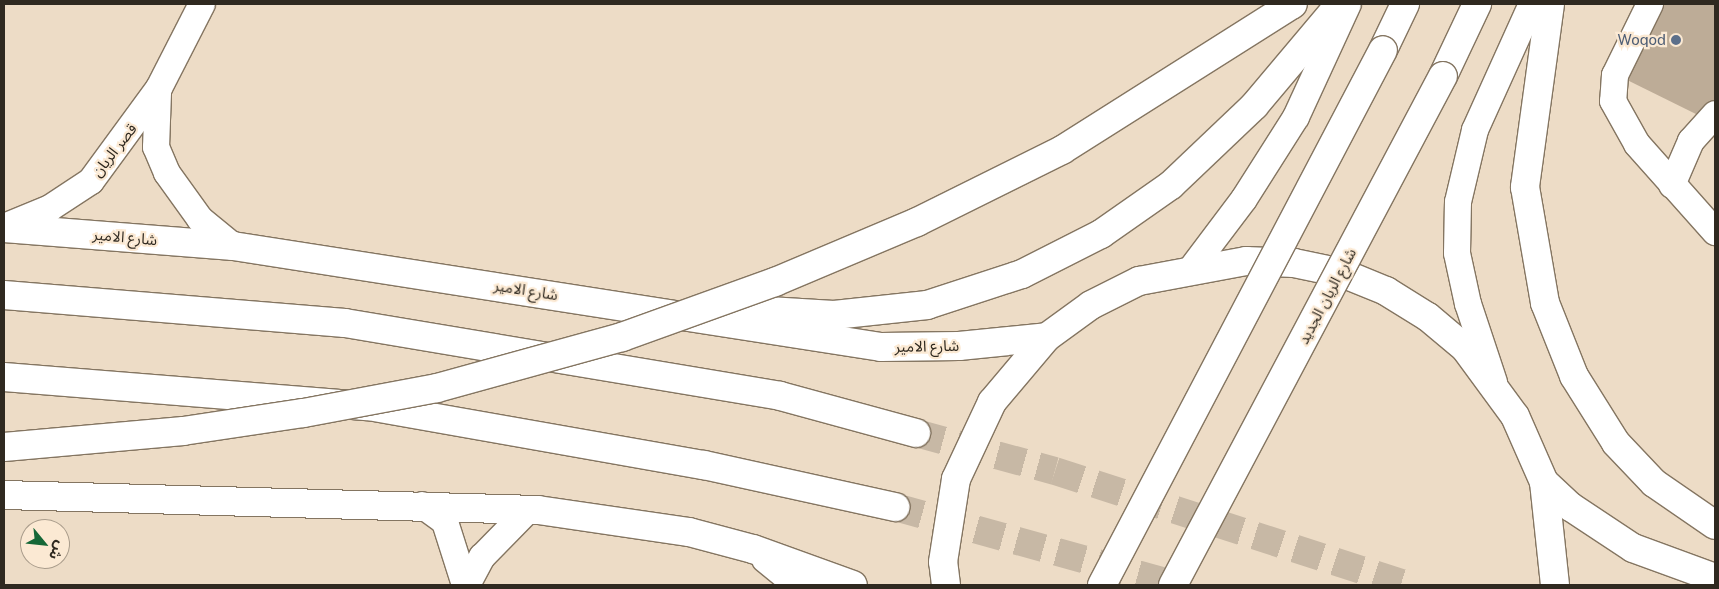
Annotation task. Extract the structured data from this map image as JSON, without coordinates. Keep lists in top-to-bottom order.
{
  "streets": {
    "main road": ["شارع الامير", "شارع الريان الجديد"],
    "street": ["قصر الريان"]
  },
  "crossings": [
    ["قصر الريان", "شارع الامير"]
  ],
  "places": ["Woqod"],
  "north": "bottom right"
}
